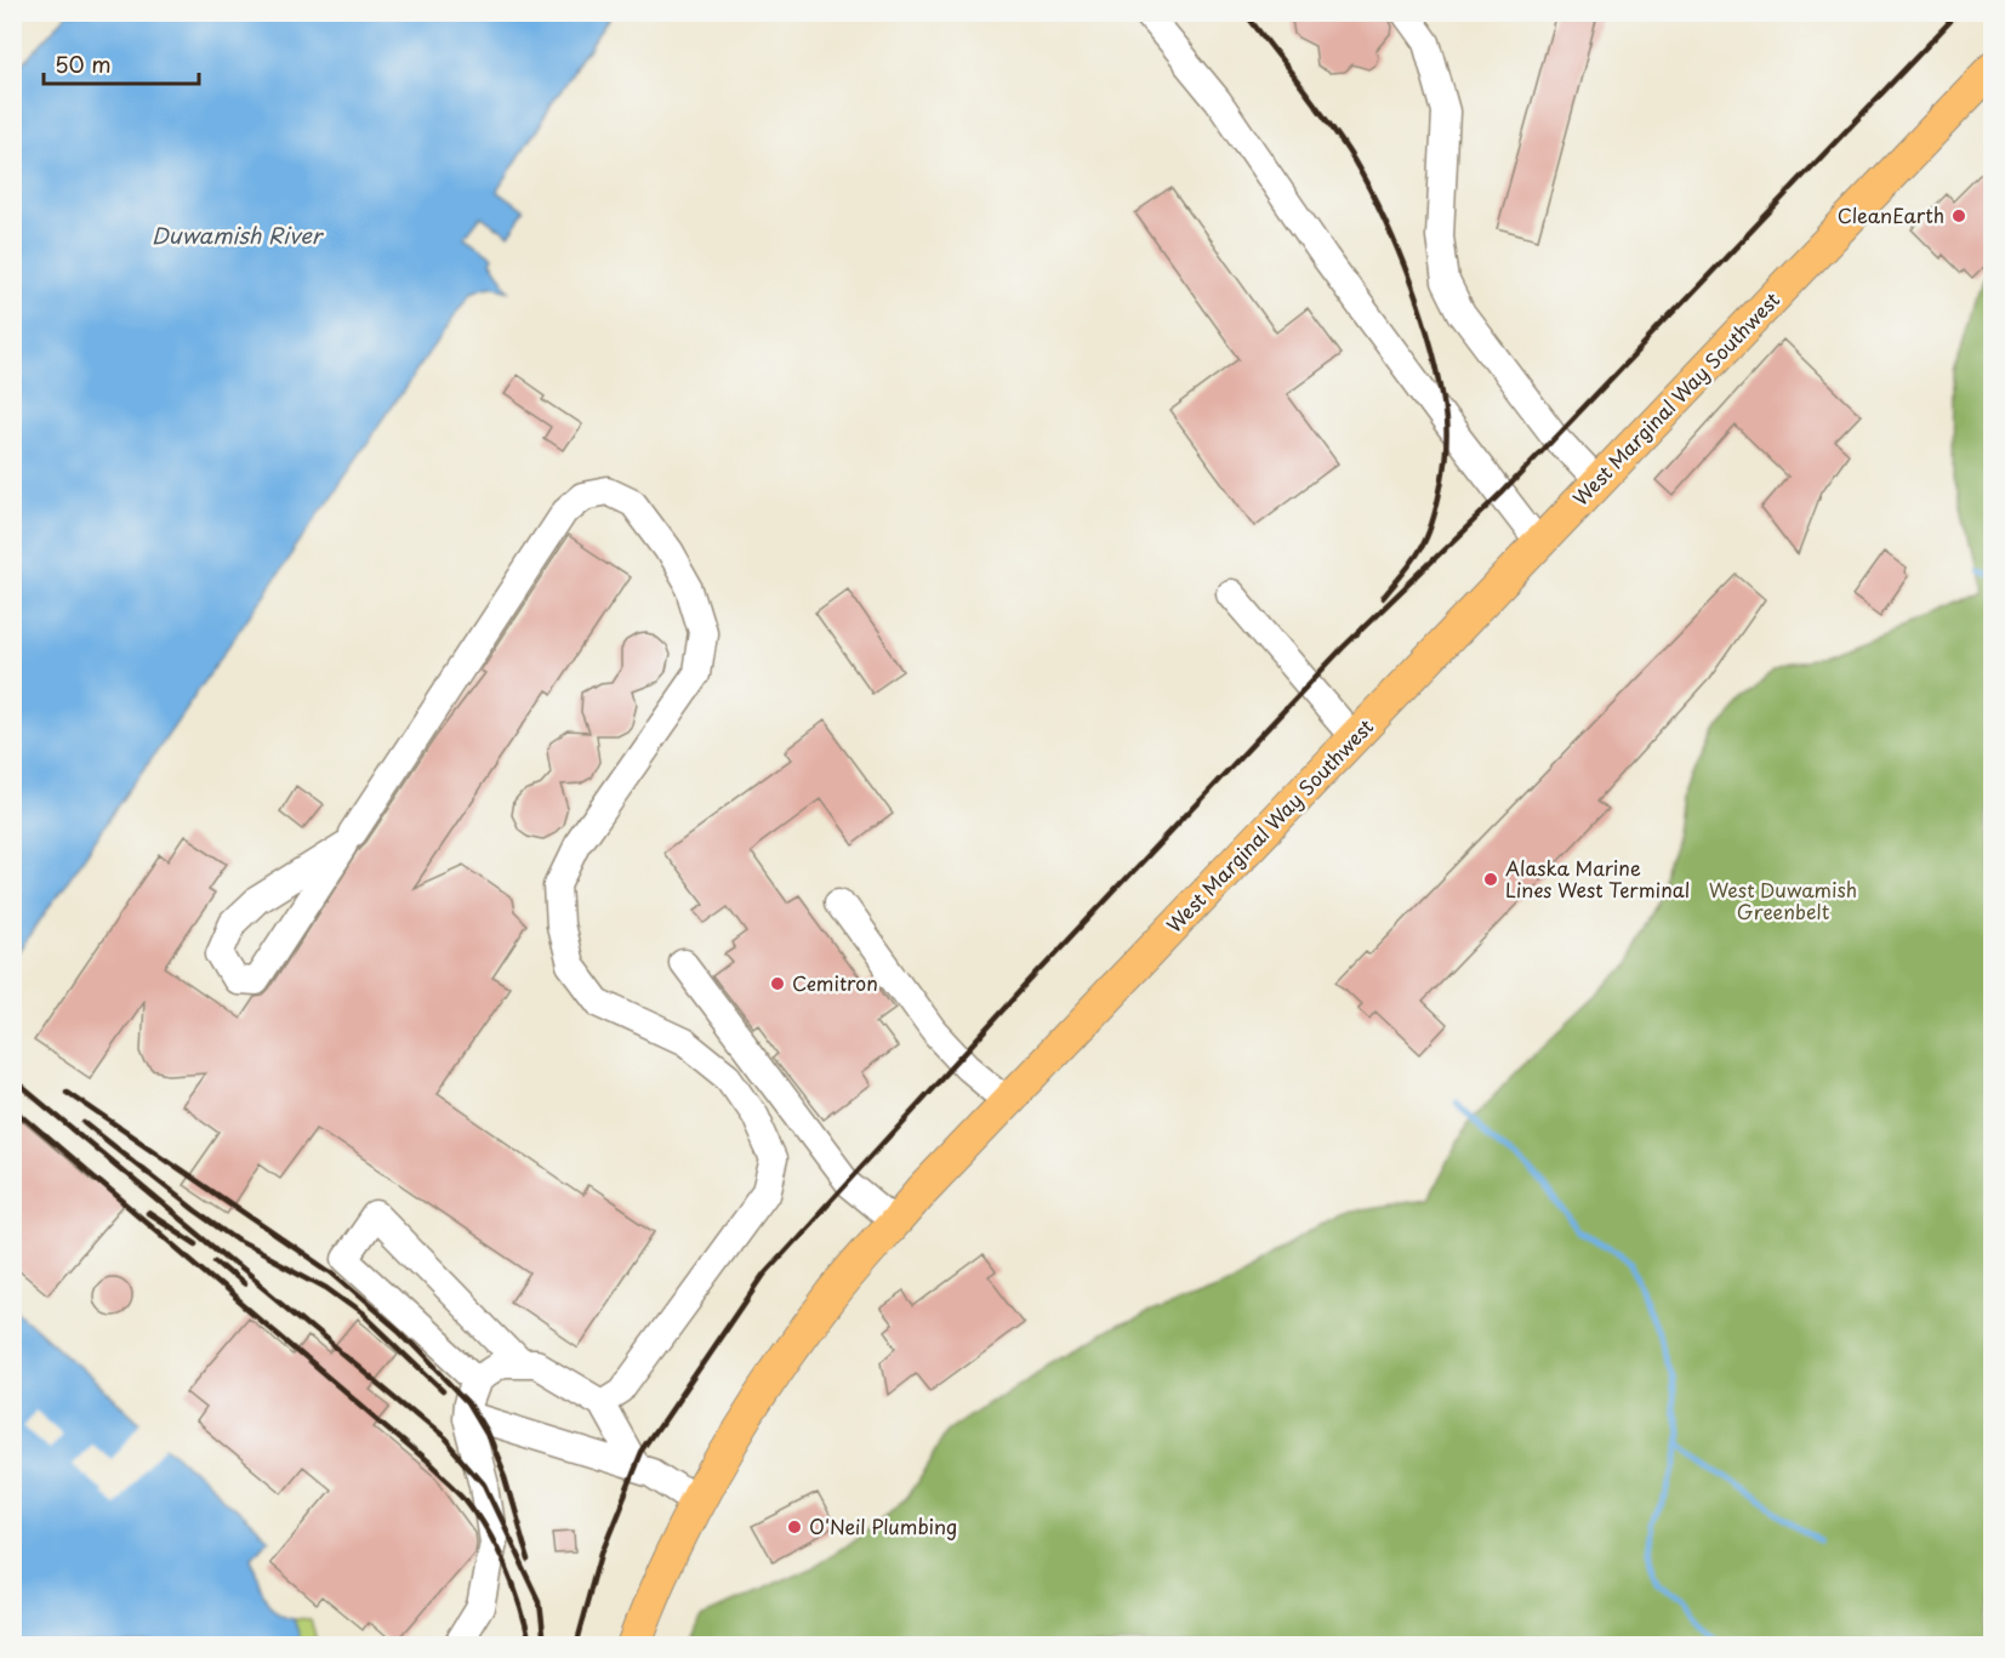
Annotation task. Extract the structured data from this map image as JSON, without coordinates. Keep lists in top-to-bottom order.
{
  "streets": {
    "main road": ["West Marginal Way Southwest"]
  },
  "water": ["Duwamish River"],
  "parks": ["West Duwamish Greenbelt"],
  "places": [
    "CleanEarth",
    "Alaska Marine Lines West Terminal",
    "Cemitron",
    "O'Neil Plumbing"
  ],
  "scale_bar": "50 m"
}
